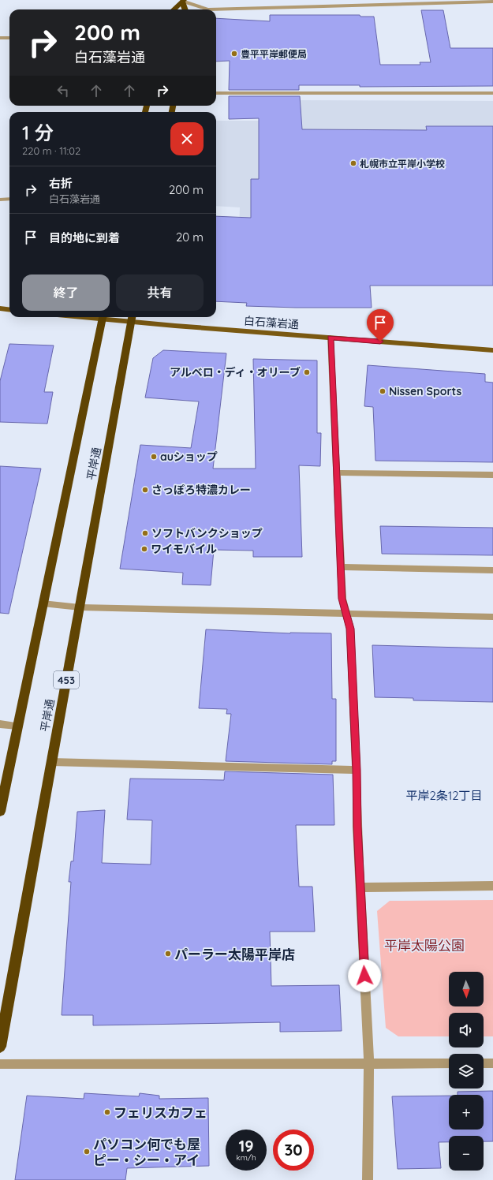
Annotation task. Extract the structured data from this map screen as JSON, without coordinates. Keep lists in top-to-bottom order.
{
  "streets": {
    "highway": ["平岸通", "453"],
    "main road": ["白石藻岩通"]
  },
  "crossings": [
    ["白石藻岩通", "平岸通"]
  ],
  "districts": ["平岸2条12丁目"],
  "parks": ["平岸太陽公園"],
  "places": [
    "豊平平岸郵便局",
    "札幌市立平岸小学校",
    "アルベロ・ディ・オリーブ",
    "Nissen Sports",
    "auショップ",
    "さっぽろ特濃カレー",
    "ソフトバンクショップ",
    "ワイモバイル",
    "パーラー太陽平岸店",
    "フェリスカフェ",
    "パソコン何でも屋 ピー・シー・アイ"
  ],
  "north": "bottom",
  "page": {
    "turn": ["200 m", "白石藻岩通"],
    "heading": ["1 分", "220 m · 11:02"],
    "list": [
      {
        "name": "右折",
        "note": "白石藻岩通",
        "value": "200 m"
      },
      {
        "name": "目的地に到着",
        "value": "20 m"
      }
    ],
    "buttons": ["終了", "共有"],
    "map_buttons": ["+", "−"],
    "speed": "19 km/h",
    "limit": "30"
  }
}
